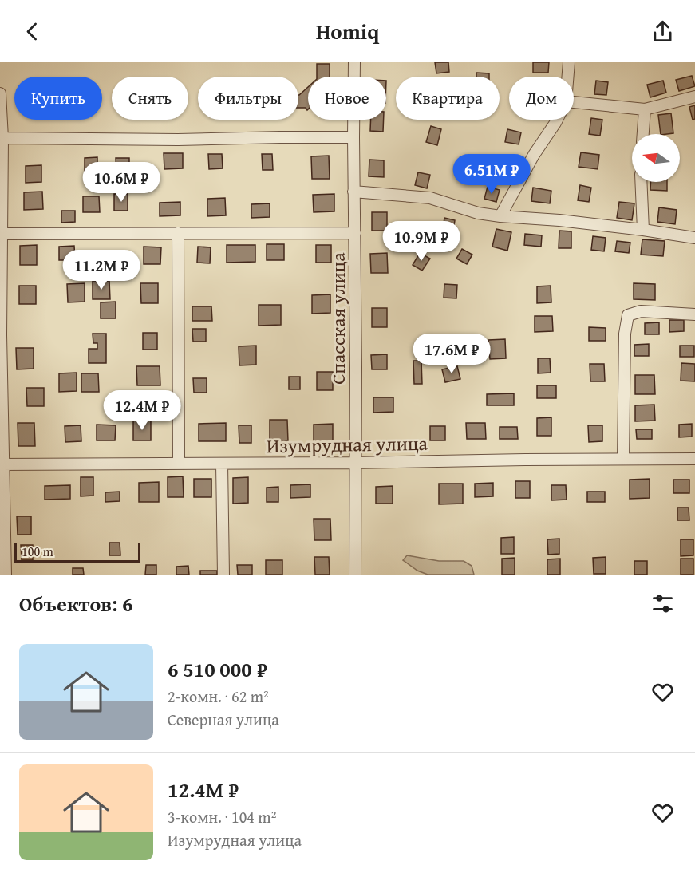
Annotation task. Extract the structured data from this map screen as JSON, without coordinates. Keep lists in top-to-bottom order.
{
  "streets": {
    "street": ["Спасская улица", "Изумрудная улица"]
  },
  "crossings": [
    ["Спасская улица", "Изумрудная улица"]
  ],
  "scale_bar": "100 m",
  "north": "left",
  "page": {
    "header": "Homiq",
    "chip": [
      "Купить",
      "Снять",
      "Фильтры",
      "Новое",
      "Квартира",
      "Дом"
    ],
    "price": [
      "6.51M ₽",
      "10.6M ₽",
      "10.9M ₽",
      "11.2M ₽",
      "17.6M ₽",
      "12.4M ₽"
    ],
    "scale": "100 m",
    "heading": "Объектов: 6",
    "list": [
      {
        "name": "6 510 000 ₽",
        "note": "2-комн. · 62 m² · Северная улица"
      },
      {
        "name": "12.4M ₽",
        "note": "3-комн. · 104 m² · Изумрудная улица"
      }
    ]
  }
}
